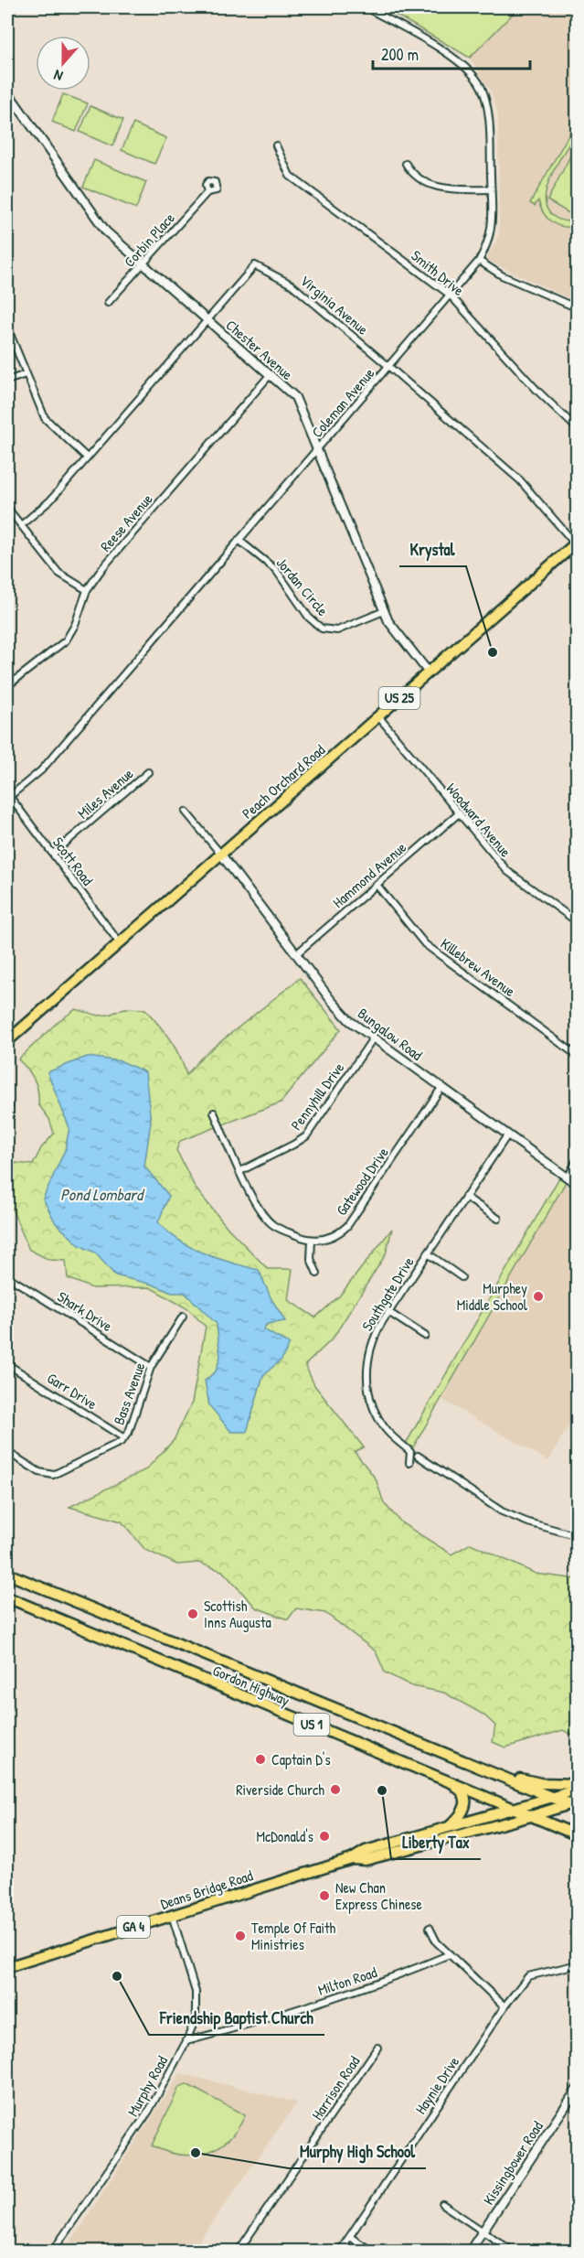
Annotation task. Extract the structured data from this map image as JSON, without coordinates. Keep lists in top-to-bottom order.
{
  "streets": {
    "main road": [
      "US 25",
      "Peach Orchard Road",
      "Gordon Highway",
      "US 1",
      "Deans Bridge Road",
      "GA 4"
    ],
    "street": [
      "Corbin Place",
      "Smith Drive",
      "Virginia Avenue",
      "Chester Avenue",
      "Coleman Avenue",
      "Reese Avenue",
      "Jordan Circle",
      "Miles Avenue",
      "Woodward Avenue",
      "Scott Road",
      "Hammond Avenue",
      "Killebrew Avenue",
      "Bungalow Road",
      "Pennyhill Drive",
      "Gatewood Drive",
      "Southgate Drive",
      "Shark Drive",
      "Garr Drive",
      "Bass Avenue",
      "Milton Road",
      "Haynie Drive",
      "Murphy Road",
      "Harrison Road",
      "Kissingbower Road"
    ]
  },
  "crossings": [
    ["Corbin Place", "Chester Avenue"],
    ["Smith Drive", "Coleman Avenue"],
    ["Virginia Avenue", "Chester Avenue"],
    ["Virginia Avenue", "Coleman Avenue"],
    ["Virginia Avenue", "Peach Orchard Road"],
    ["Chester Avenue", "Coleman Avenue"],
    ["Chester Avenue", "Reese Avenue"],
    ["Chester Avenue", "Jordan Circle"],
    ["Chester Avenue", "Peach Orchard Road"],
    ["Coleman Avenue", "Jordan Circle"],
    ["Coleman Avenue", "Scott Road"],
    ["Peach Orchard Road", "Woodward Avenue"],
    ["Peach Orchard Road", "Scott Road"],
    ["Peach Orchard Road", "Bungalow Road"],
    ["Miles Avenue", "Scott Road"],
    ["Woodward Avenue", "Hammond Avenue"],
    ["Hammond Avenue", "Killebrew Avenue"],
    ["Hammond Avenue", "Bungalow Road"],
    ["Bungalow Road", "Pennyhill Drive"],
    ["Bungalow Road", "Gatewood Drive"],
    ["Bungalow Road", "Southgate Drive"],
    ["Shark Drive", "Bass Avenue"],
    ["Garr Drive", "Bass Avenue"],
    ["Gordon Highway", "US 1"],
    ["Gordon Highway", "Deans Bridge Road"],
    ["Deans Bridge Road", "Murphy Road"],
    ["Milton Road", "Murphy Road"]
  ],
  "water": ["Pond Lombard"],
  "places": [
    "Krystal",
    "Murphey Middle School",
    "Scottish Inns Augusta",
    "Captain D's",
    "Riverside Church",
    "Liberty Tax",
    "McDonald's",
    "New Chan Express Chinese",
    "Temple Of Faith Ministries",
    "Friendship Baptist Church",
    "Murphy High School"
  ],
  "scale_bar": "200 m",
  "north": "bottom"
}
